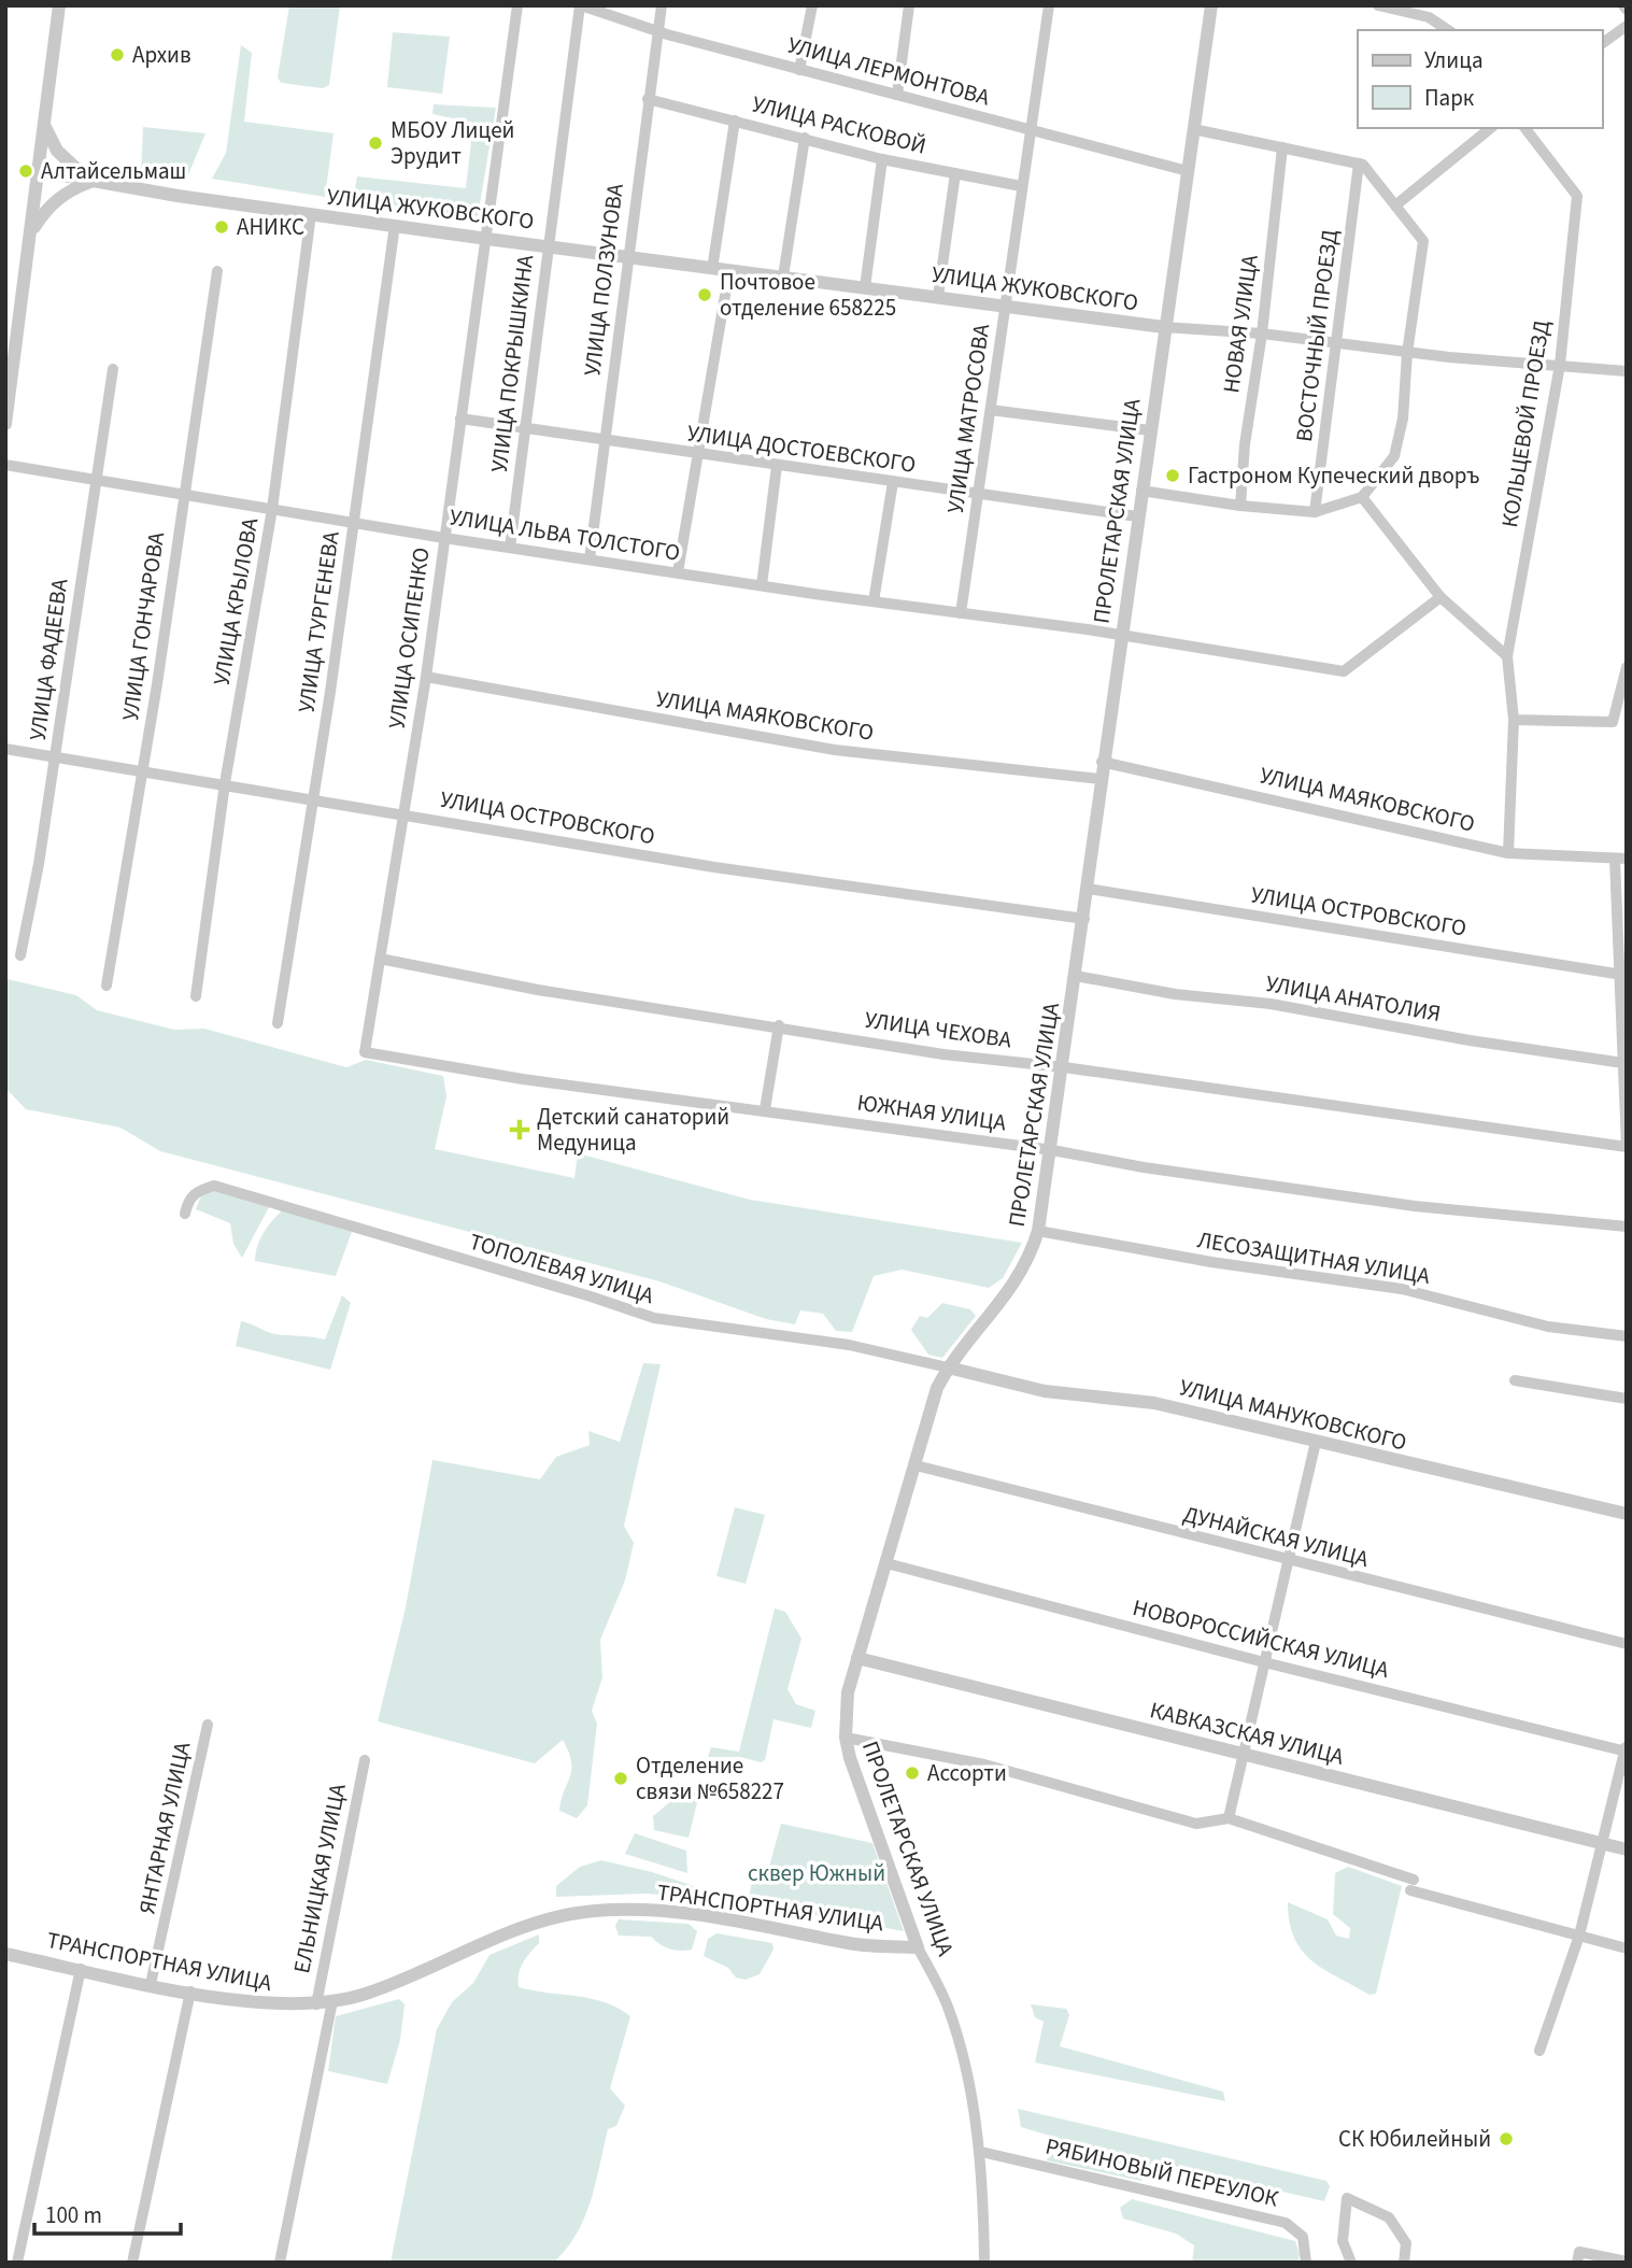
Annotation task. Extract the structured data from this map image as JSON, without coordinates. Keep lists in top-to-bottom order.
{
  "streets": {
    "street": [
      "УЛИЦА ЛЕРМОНТОВА",
      "УЛИЦА РАСКОВОЙ",
      "УЛИЦА ЖУКОВСКОГО",
      "УЛИЦА ПОЛЗУНОВА",
      "НОВАЯ УЛИЦА",
      "ВОСТОЧНЫЙ ПРОЕЗД",
      "УЛИЦА ПОКРЫШКИНА",
      "УЛИЦА МАТРОСОВА",
      "КОЛЬЦЕВОЙ ПРОЕЗД",
      "УЛИЦА ДОСТОЕВСКОГО",
      "ПРОЛЕТАРСКАЯ УЛИЦА",
      "УЛИЦА ЛЬВА ТОЛСТОГО",
      "УЛИЦА КРЫЛОВА",
      "УЛИЦА ТУРГЕНЕВА",
      "УЛИЦА ГОНЧАРОВА",
      "УЛИЦА ОСИПЕНКО",
      "УЛИЦА ФАДЕЕВА",
      "УЛИЦА МАЯКОВСКОГО",
      "УЛИЦА ОСТРОВСКОГО",
      "УЛИЦА АНАТОЛИЯ",
      "УЛИЦА ЧЕХОВА",
      "ЮЖНАЯ УЛИЦА",
      "ЛЕСОЗАЩИТНАЯ УЛИЦА",
      "ТОПОЛЕВАЯ УЛИЦА",
      "УЛИЦА МАНУКОВСКОГО",
      "ДУНАЙСКАЯ УЛИЦА",
      "НОВОРОССИЙСКАЯ УЛИЦА",
      "КАВКАЗСКАЯ УЛИЦА",
      "ЯНТАРНАЯ УЛИЦА",
      "ЕЛЬНИЦКАЯ УЛИЦА",
      "ТРАНСПОРТНАЯ УЛИЦА",
      "РЯБИНОВЫЙ ПЕРЕУЛОК"
    ]
  },
  "crossings": [
    ["УЛИЦА ЛЕРМОНТОВА", "УЛИЦА ПОЛЗУНОВА"],
    ["УЛИЦА ЛЕРМОНТОВА", "УЛИЦА ПОКРЫШКИНА"],
    ["УЛИЦА ЛЕРМОНТОВА", "УЛИЦА МАТРОСОВА"],
    ["УЛИЦА ЛЕРМОНТОВА", "ПРОЛЕТАРСКАЯ УЛИЦА"],
    ["УЛИЦА РАСКОВОЙ", "УЛИЦА ПОЛЗУНОВА"],
    ["УЛИЦА РАСКОВОЙ", "УЛИЦА МАТРОСОВА"],
    ["УЛИЦА ЖУКОВСКОГО", "УЛИЦА ПОЛЗУНОВА"],
    ["УЛИЦА ЖУКОВСКОГО", "НОВАЯ УЛИЦА"],
    ["УЛИЦА ЖУКОВСКОГО", "ВОСТОЧНЫЙ ПРОЕЗД"],
    ["УЛИЦА ЖУКОВСКОГО", "УЛИЦА ПОКРЫШКИНА"],
    ["УЛИЦА ЖУКОВСКОГО", "УЛИЦА МАТРОСОВА"],
    ["УЛИЦА ЖУКОВСКОГО", "КОЛЬЦЕВОЙ ПРОЕЗД"],
    ["УЛИЦА ЖУКОВСКОГО", "ПРОЛЕТАРСКАЯ УЛИЦА"],
    ["УЛИЦА ЖУКОВСКОГО", "УЛИЦА КРЫЛОВА"],
    ["УЛИЦА ЖУКОВСКОГО", "УЛИЦА ТУРГЕНЕВА"],
    ["УЛИЦА ЖУКОВСКОГО", "УЛИЦА ОСИПЕНКО"],
    ["УЛИЦА ПОЛЗУНОВА", "УЛИЦА ДОСТОЕВСКОГО"],
    ["УЛИЦА ПОЛЗУНОВА", "УЛИЦА ЛЬВА ТОЛСТОГО"],
    ["УЛИЦА ПОКРЫШКИНА", "УЛИЦА ДОСТОЕВСКОГО"],
    ["УЛИЦА ПОКРЫШКИНА", "УЛИЦА ЛЬВА ТОЛСТОГО"],
    ["УЛИЦА МАТРОСОВА", "УЛИЦА ДОСТОЕВСКОГО"],
    ["УЛИЦА МАТРОСОВА", "УЛИЦА ЛЬВА ТОЛСТОГО"],
    ["КОЛЬЦЕВОЙ ПРОЕЗД", "УЛИЦА МАЯКОВСКОГО"],
    ["УЛИЦА ДОСТОЕВСКОГО", "ПРОЛЕТАРСКАЯ УЛИЦА"],
    ["УЛИЦА ДОСТОЕВСКОГО", "УЛИЦА ОСИПЕНКО"],
    ["ПРОЛЕТАРСКАЯ УЛИЦА", "УЛИЦА ЛЬВА ТОЛСТОГО"],
    ["ПРОЛЕТАРСКАЯ УЛИЦА", "УЛИЦА МАЯКОВСКОГО"],
    ["ПРОЛЕТАРСКАЯ УЛИЦА", "УЛИЦА ОСТРОВСКОГО"],
    ["ПРОЛЕТАРСКАЯ УЛИЦА", "УЛИЦА АНАТОЛИЯ"],
    ["ПРОЛЕТАРСКАЯ УЛИЦА", "УЛИЦА ЧЕХОВА"],
    ["ПРОЛЕТАРСКАЯ УЛИЦА", "ЮЖНАЯ УЛИЦА"],
    ["ПРОЛЕТАРСКАЯ УЛИЦА", "ЛЕСОЗАЩИТНАЯ УЛИЦА"],
    ["ПРОЛЕТАРСКАЯ УЛИЦА", "ТОПОЛЕВАЯ УЛИЦА"],
    ["ПРОЛЕТАРСКАЯ УЛИЦА", "УЛИЦА МАНУКОВСКОГО"],
    ["ПРОЛЕТАРСКАЯ УЛИЦА", "ДУНАЙСКАЯ УЛИЦА"],
    ["ПРОЛЕТАРСКАЯ УЛИЦА", "НОВОРОССИЙСКАЯ УЛИЦА"],
    ["ПРОЛЕТАРСКАЯ УЛИЦА", "КАВКАЗСКАЯ УЛИЦА"],
    ["ПРОЛЕТАРСКАЯ УЛИЦА", "ТРАНСПОРТНАЯ УЛИЦА"],
    ["ПРОЛЕТАРСКАЯ УЛИЦА", "РЯБИНОВЫЙ ПЕРЕУЛОК"],
    ["УЛИЦА ЛЬВА ТОЛСТОГО", "УЛИЦА КРЫЛОВА"],
    ["УЛИЦА ЛЬВА ТОЛСТОГО", "УЛИЦА ТУРГЕНЕВА"],
    ["УЛИЦА ЛЬВА ТОЛСТОГО", "УЛИЦА ГОНЧАРОВА"],
    ["УЛИЦА ЛЬВА ТОЛСТОГО", "УЛИЦА ОСИПЕНКО"],
    ["УЛИЦА ЛЬВА ТОЛСТОГО", "УЛИЦА ФАДЕЕВА"],
    ["УЛИЦА КРЫЛОВА", "УЛИЦА ОСТРОВСКОГО"],
    ["УЛИЦА ТУРГЕНЕВА", "УЛИЦА ОСТРОВСКОГО"],
    ["УЛИЦА ГОНЧАРОВА", "УЛИЦА ОСТРОВСКОГО"],
    ["УЛИЦА ОСИПЕНКО", "УЛИЦА МАЯКОВСКОГО"],
    ["УЛИЦА ОСИПЕНКО", "УЛИЦА ОСТРОВСКОГО"],
    ["УЛИЦА ОСИПЕНКО", "УЛИЦА ЧЕХОВА"],
    ["УЛИЦА ОСИПЕНКО", "ЮЖНАЯ УЛИЦА"],
    ["УЛИЦА ФАДЕЕВА", "УЛИЦА ОСТРОВСКОГО"],
    ["ТОПОЛЕВАЯ УЛИЦА", "УЛИЦА МАНУКОВСКОГО"],
    ["ЯНТАРНАЯ УЛИЦА", "ТРАНСПОРТНАЯ УЛИЦА"],
    ["ЕЛЬНИЦКАЯ УЛИЦА", "ТРАНСПОРТНАЯ УЛИЦА"]
  ],
  "parks": ["сквер Южный"],
  "places": {
    "other": [
      "Архив",
      "МБОУ Лицей Эрудит",
      "Алтайсельмаш",
      "АНИКС",
      "Почтовое отделение 658225",
      "Гастроном Купеческий дворъ",
      "Ассорти",
      "Отделение связи №658227",
      "СК Юбилейный"
    ],
    "health": ["Детский санаторий Медуница"]
  },
  "legend": ["Улица", "Парк"],
  "scale_bar": "100 m"
}
